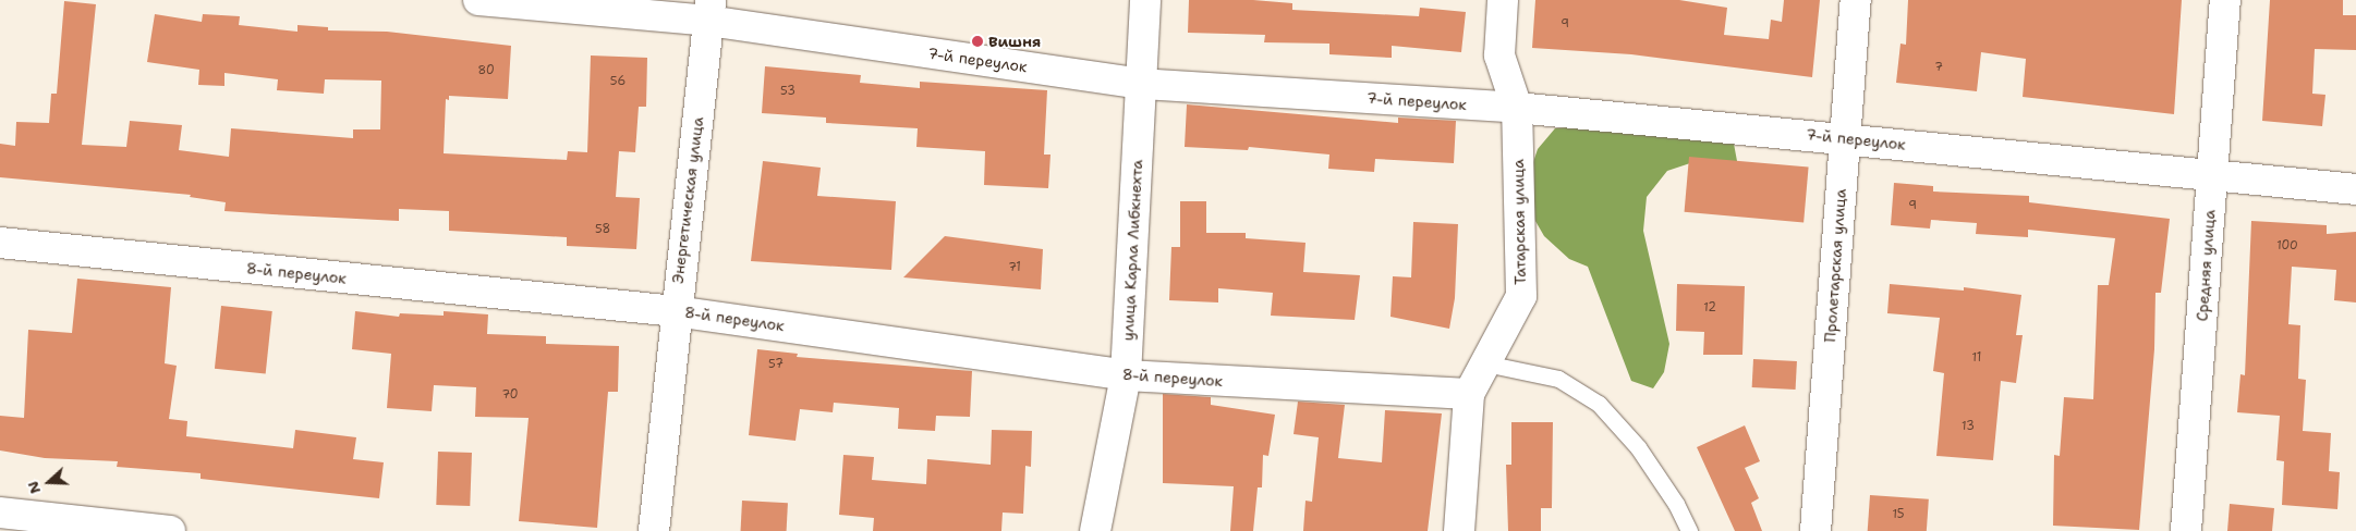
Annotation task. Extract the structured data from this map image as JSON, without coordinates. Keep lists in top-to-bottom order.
{
  "streets": {
    "street": [
      "7-й переулок",
      "Энергетическая улица",
      "Татарская улица",
      "улица Карла Либкнехта",
      "Пролетарская улица",
      "Средняя улица",
      "8-й переулок"
    ]
  },
  "crossings": [
    ["7-й переулок", "Энергетическая улица"],
    ["7-й переулок", "Татарская улица"],
    ["7-й переулок", "улица Карла Либкнехта"],
    ["7-й переулок", "Пролетарская улица"],
    ["7-й переулок", "Средняя улица"],
    ["Энергетическая улица", "8-й переулок"],
    ["Татарская улица", "8-й переулок"],
    ["улица Карла Либкнехта", "8-й переулок"]
  ],
  "places": ["Вишня"],
  "house_numbers": [
    "9",
    "7",
    "80",
    "56",
    "53",
    "9",
    "58",
    "100",
    "71",
    "12",
    "11",
    "57",
    "70",
    "13",
    "15"
  ],
  "north": "left"
}
